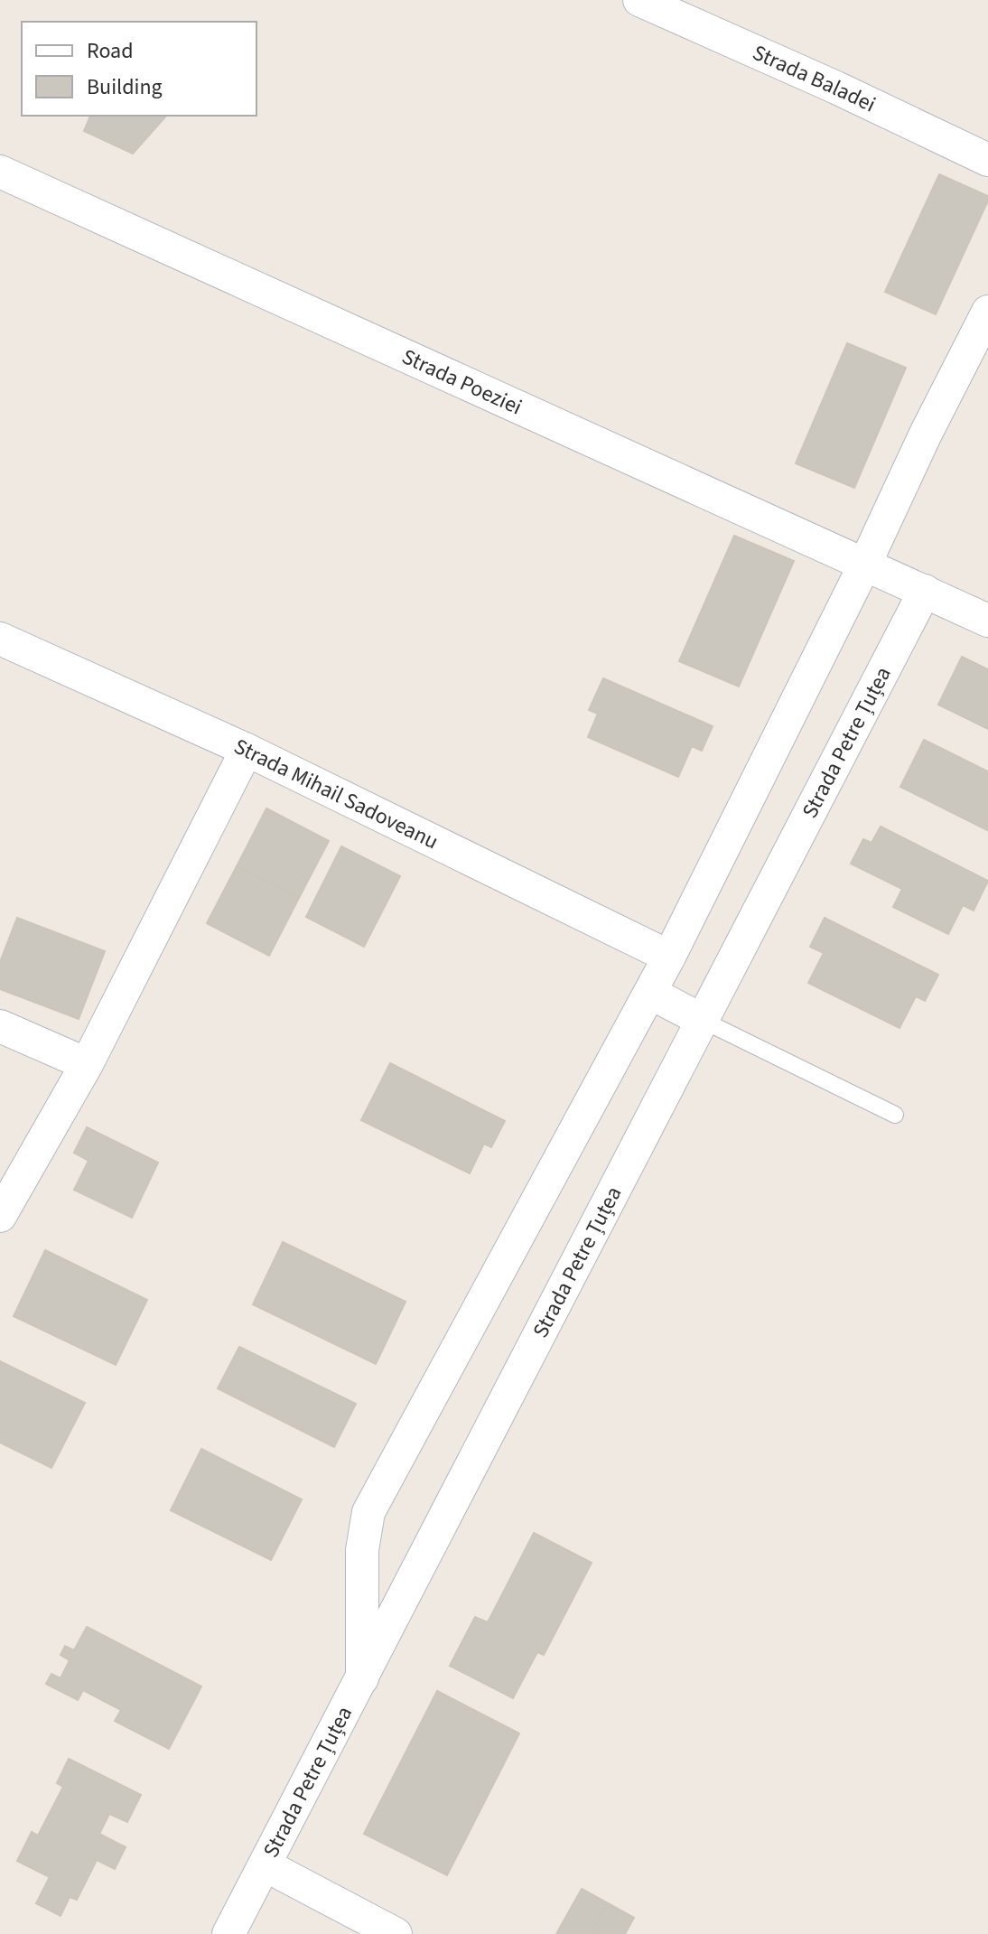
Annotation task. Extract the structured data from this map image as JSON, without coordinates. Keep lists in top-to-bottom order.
{
  "streets": {
    "street": [
      "Strada Baladei",
      "Strada Poeziei",
      "Strada Petre Țuțea",
      "Strada Mihail Sadoveanu"
    ]
  },
  "crossings": [
    ["Strada Poeziei", "Strada Petre Țuțea"]
  ],
  "legend": ["Road", "Building"]
}
